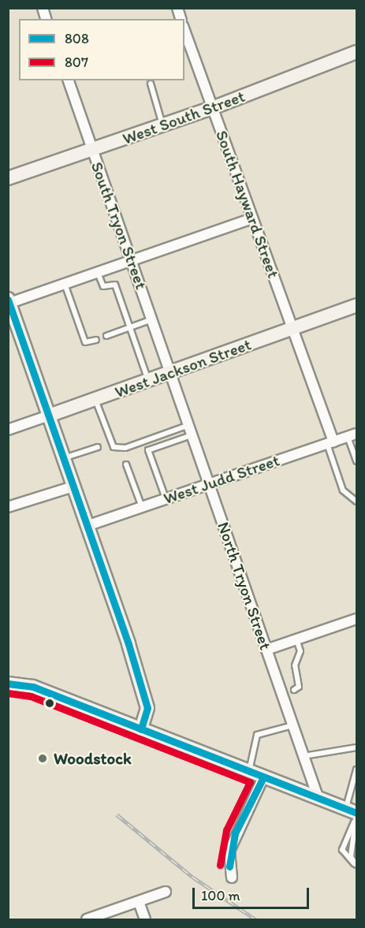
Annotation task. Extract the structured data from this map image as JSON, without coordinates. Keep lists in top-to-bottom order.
{
  "streets": {
    "street": [
      "West South Street",
      "South Hayward Street",
      "South Tryon Street",
      "West Jackson Street",
      "West Judd Street",
      "North Tryon Street"
    ]
  },
  "crossings": [
    ["West South Street", "South Hayward Street"],
    ["West South Street", "South Tryon Street"],
    ["South Hayward Street", "West Jackson Street"],
    ["South Hayward Street", "West Judd Street"],
    ["South Tryon Street", "West Jackson Street"],
    ["South Tryon Street", "North Tryon Street"],
    ["West Jackson Street", "North Tryon Street"],
    ["West Judd Street", "North Tryon Street"]
  ],
  "places": ["Woodstock"],
  "lines": ["transit line 808", "transit line 807"],
  "legend": ["808", "807"],
  "scale_bar": "100 m"
}
